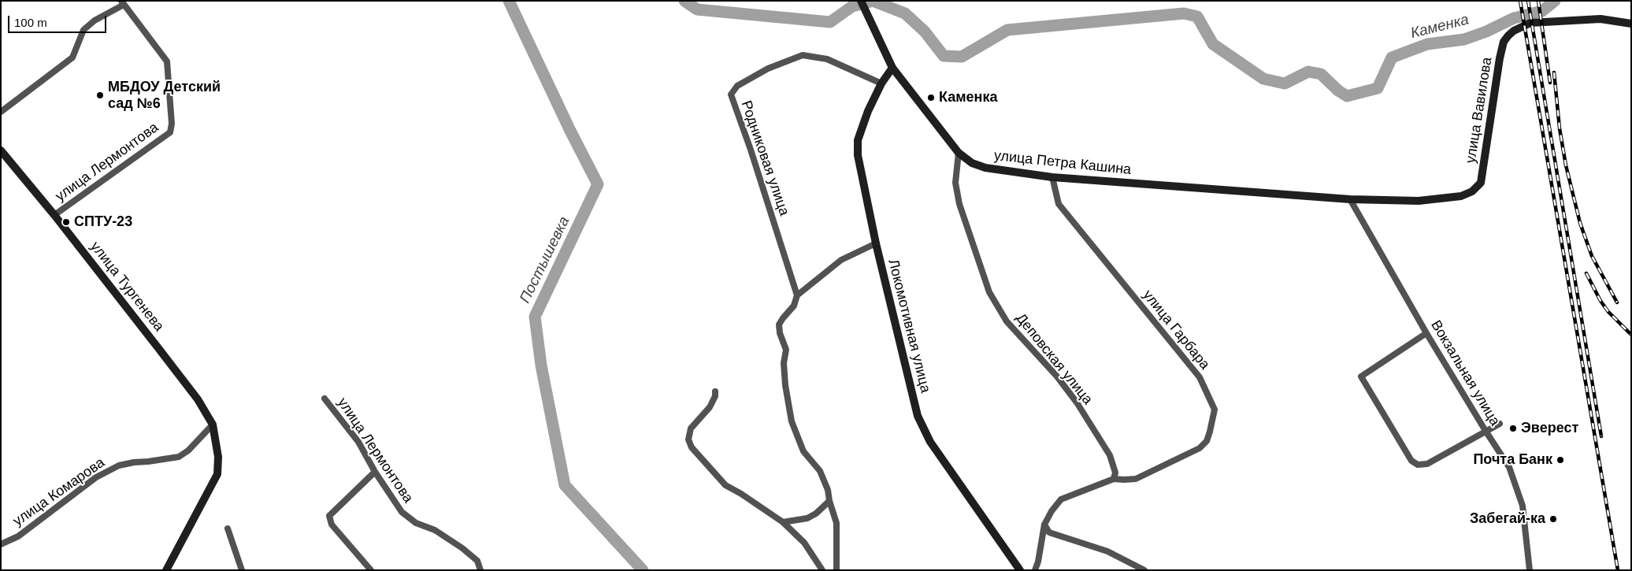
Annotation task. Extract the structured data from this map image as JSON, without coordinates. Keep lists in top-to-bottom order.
{
  "streets": {
    "street": [
      "улица Вавилова",
      "Родниковая улица",
      "улица Лермонтова",
      "улица Петра Кашина",
      "улица Тургенева",
      "Локомотивная улица",
      "улица Гарбара",
      "Деповская улица",
      "Вокзальная улица",
      "улица Комарова"
    ]
  },
  "crossings": [
    ["улица Вавилова", "улица Петра Кашина"],
    ["улица Вавилова", "Вокзальная улица"],
    ["Родниковая улица", "Локомотивная улица"],
    ["улица Лермонтова", "улица Тургенева"],
    ["улица Петра Кашина", "Локомотивная улица"],
    ["улица Петра Кашина", "улица Гарбара"],
    ["улица Петра Кашина", "Деповская улица"],
    ["улица Петра Кашина", "Вокзальная улица"],
    ["улица Тургенева", "улица Комарова"],
    ["улица Гарбара", "Деповская улица"]
  ],
  "water": ["Каменка", "Постышевка"],
  "places": [
    "МБДОУ Детский сад №6",
    "Каменка",
    "СПТУ-23",
    "Эверест",
    "Почта Банк",
    "Забегай-ка"
  ],
  "scale_bar": "100 m"
}
